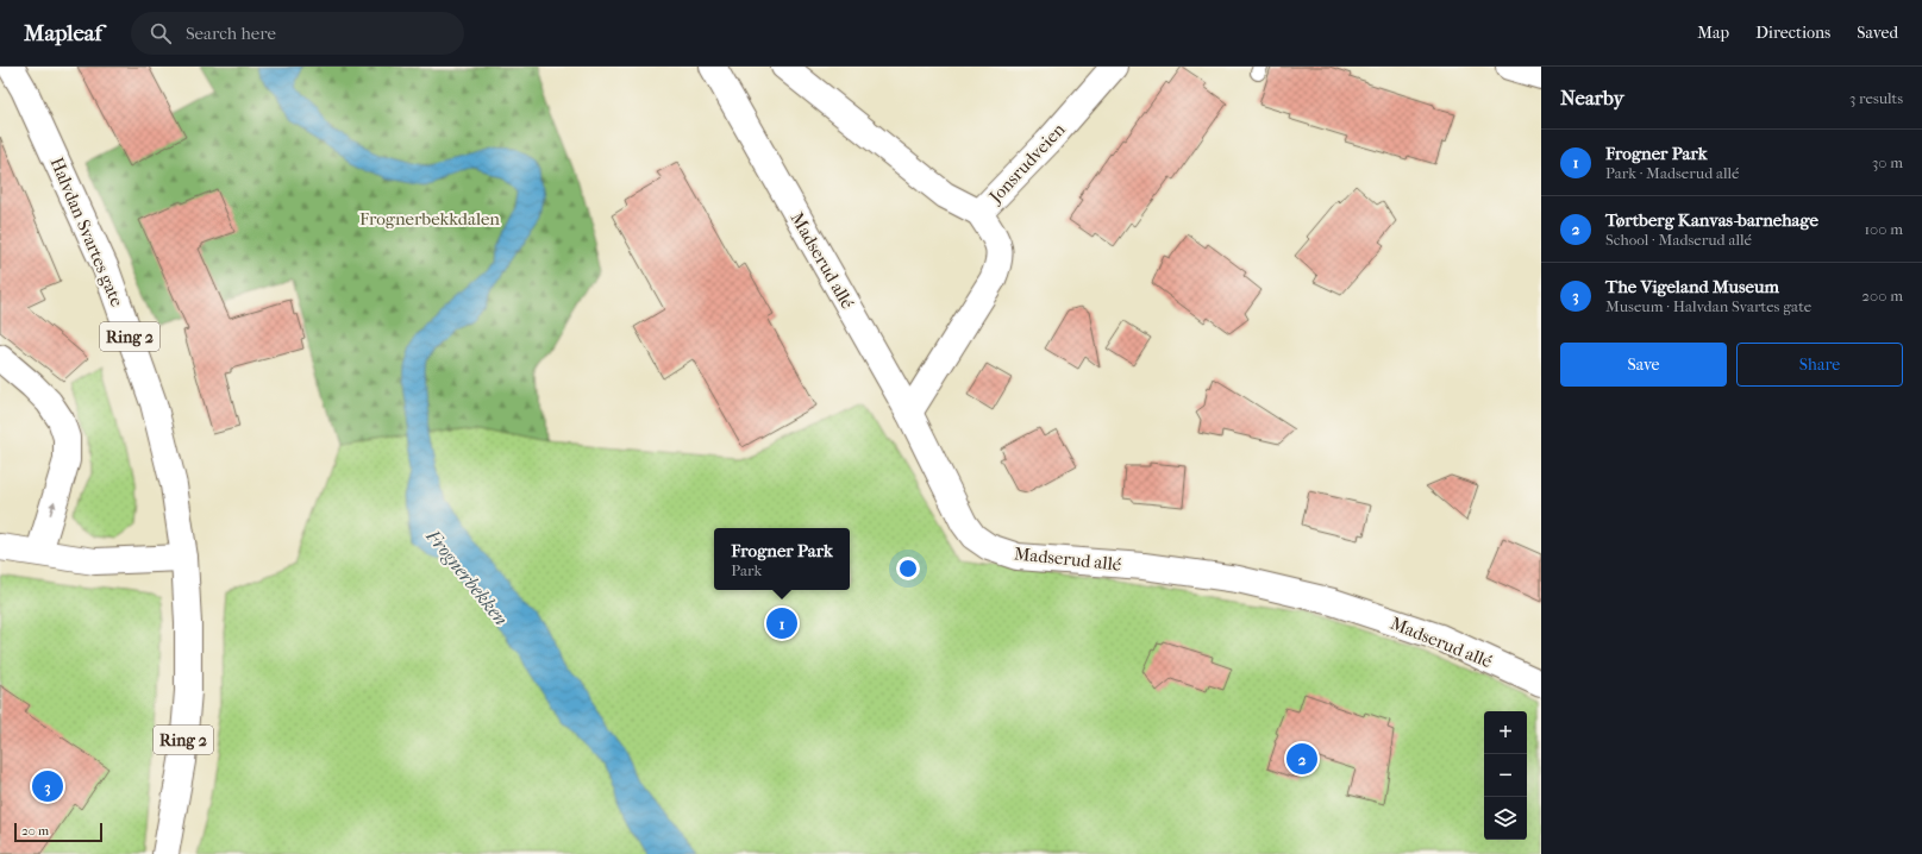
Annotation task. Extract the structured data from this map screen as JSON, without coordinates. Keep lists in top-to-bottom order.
{
  "streets": {
    "street": [
      "Jonsrudveien",
      "Halvdan Svartes gate",
      "Madserud allé",
      "Ring 2"
    ]
  },
  "crossings": [
    ["Jonsrudveien", "Madserud allé"]
  ],
  "water": ["Frognerbekken"],
  "parks": ["Frognerbekkdalen"],
  "scale_bar": "20 m",
  "page": {
    "header": "Mapleaf",
    "search": "Search here",
    "nav": ["Map", "Directions", "Saved"],
    "heading": ["Nearby", "3 results"],
    "list": [
      {
        "mark": "1",
        "name": "Frogner Park",
        "note": "Park · Madserud allé",
        "value": "30 m"
      },
      {
        "mark": "2",
        "name": "Tørtberg Kanvas-barnehage",
        "note": "School · Madserud allé",
        "value": "100 m"
      },
      {
        "mark": "3",
        "name": "The Vigeland Museum",
        "note": "Museum · Halvdan Svartes gate",
        "value": "200 m"
      }
    ],
    "buttons": ["Save", "Share"],
    "popup": ["Frogner Park", "Park"],
    "pins": ["1", "2", "3"],
    "map_buttons": ["+", "−"],
    "scale": "20 m"
  }
}
